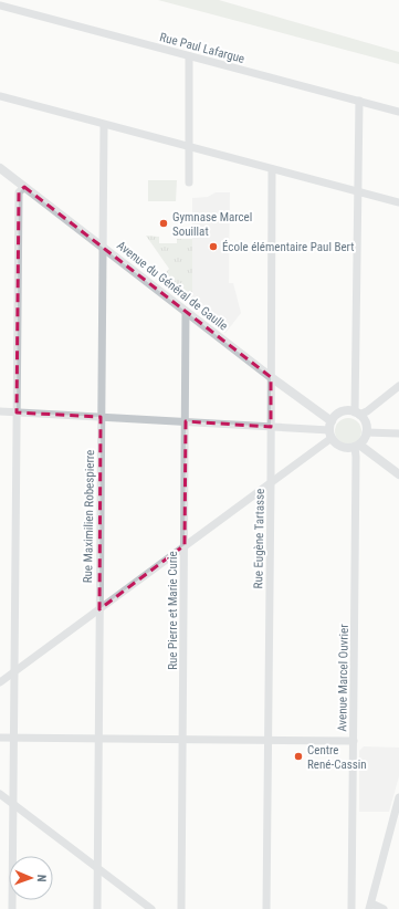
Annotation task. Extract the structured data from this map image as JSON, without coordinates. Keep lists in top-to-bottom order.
{
  "streets": {
    "street": [
      "Rue Paul Lafargue",
      "Avenue du Général de Gaulle",
      "Rue Maximilien Robespierre",
      "Rue Eugène Tartasse",
      "Rue Pierre et Marie Curie",
      "Avenue Marcel Ouvrier"
    ]
  },
  "crossings": [
    ["Avenue du Général de Gaulle", "Rue Maximilien Robespierre"],
    ["Avenue du Général de Gaulle", "Rue Eugène Tartasse"],
    ["Avenue du Général de Gaulle", "Rue Pierre et Marie Curie"],
    ["Avenue du Général de Gaulle", "Avenue Marcel Ouvrier"]
  ],
  "places": ["Gymnase Marcel Souillat", "École élémentaire Paul Bert", "Centre René-Cassin"],
  "north": "right"
}
